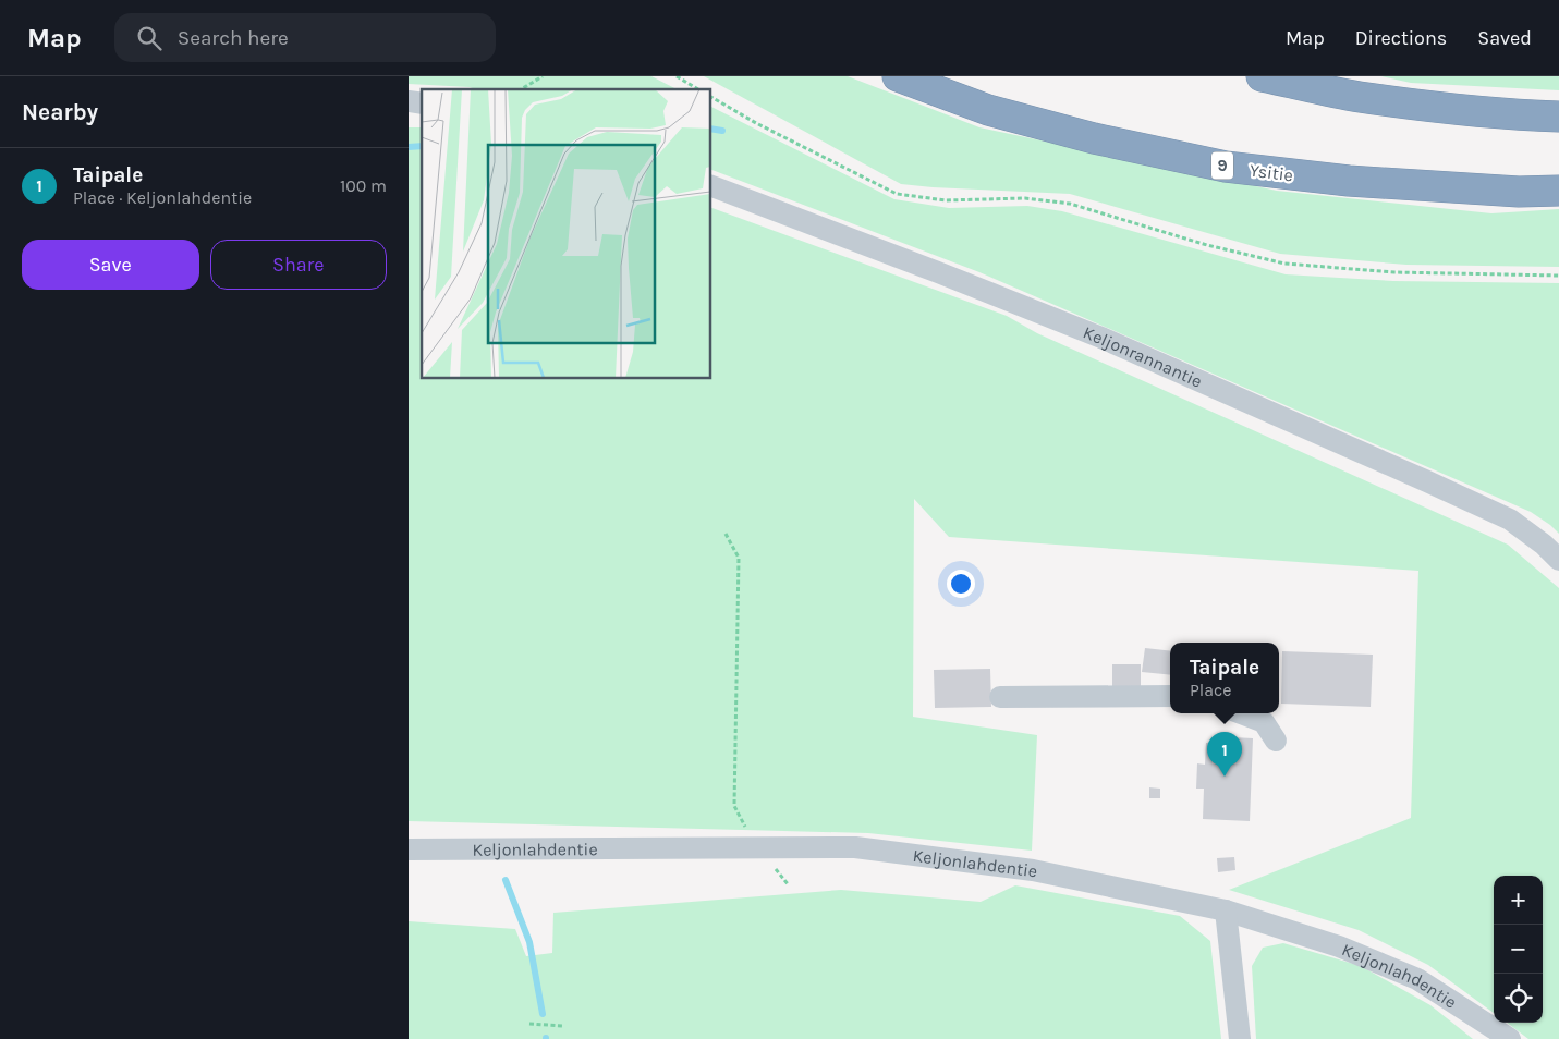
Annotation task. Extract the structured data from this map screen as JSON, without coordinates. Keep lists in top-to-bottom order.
{
  "streets": {
    "highway": ["9", "Ysitie"],
    "street": ["Keljonrannantie", "Keljonlahdentie"]
  },
  "page": {
    "header": "Map",
    "search": "Search here",
    "nav": ["Map", "Directions", "Saved"],
    "heading": "Nearby",
    "list": [
      {
        "mark": "1",
        "name": "Taipale",
        "note": "Place · Keljonlahdentie",
        "value": "100 m"
      }
    ],
    "buttons": ["Save", "Share"],
    "popup": ["Taipale", "Place"],
    "pins": "1",
    "map_buttons": ["+", "−"]
  }
}
